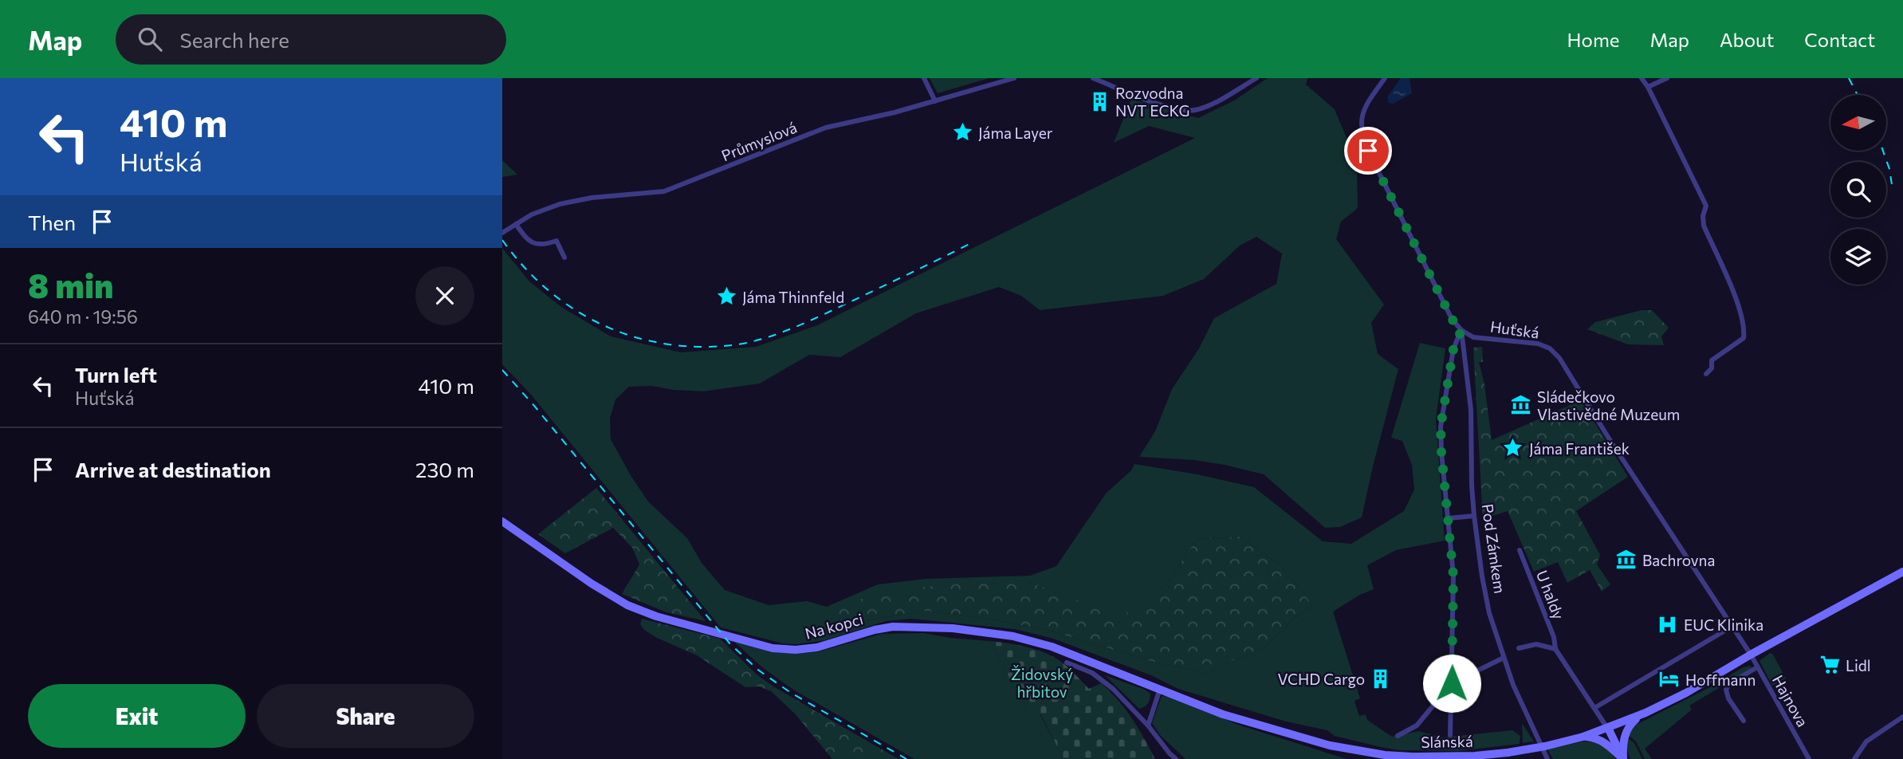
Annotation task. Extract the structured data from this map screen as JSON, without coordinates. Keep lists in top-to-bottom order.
{
  "streets": {
    "main road": ["Na kopci", "Slánská"],
    "street": [
      "Průmyslová",
      "Huťská",
      "Pod Zámkem",
      "U haldy",
      "Hajnova"
    ]
  },
  "crossings": [
    ["Huťská", "Pod Zámkem"],
    ["Huťská", "Hajnova"],
    ["Huťská", "Slánská"],
    ["Pod Zámkem", "Slánská"],
    ["Na kopci", "Slánská"],
    ["Hajnova", "Slánská"]
  ],
  "parks": ["Židovský hřbitov"],
  "places": {
    "building": ["Rozvodna NVT ECKG", "VCHD Cargo"],
    "place": ["Jáma Layer", "Jáma Thinnfeld", "Jáma František"],
    "museum": ["Sládečkovo Vlastivědné Muzeum", "Bachrovna"],
    "hospital": ["EUC Klinika"],
    "supermarket": ["Lidl"],
    "hotel": ["Hoffmann"]
  },
  "north": "left",
  "page": {
    "header": "Map",
    "search": "Search here",
    "nav": [
      "Home",
      "Map",
      "About",
      "Contact"
    ],
    "turn": ["410 m", "Huťská"],
    "then": "Then",
    "heading": ["8 min", "640 m · 19:56"],
    "list": [
      {
        "name": "Turn left",
        "note": "Huťská",
        "value": "410 m"
      },
      {
        "name": "Arrive at destination",
        "value": "230 m"
      }
    ],
    "buttons": ["Exit", "Share"]
  }
}
